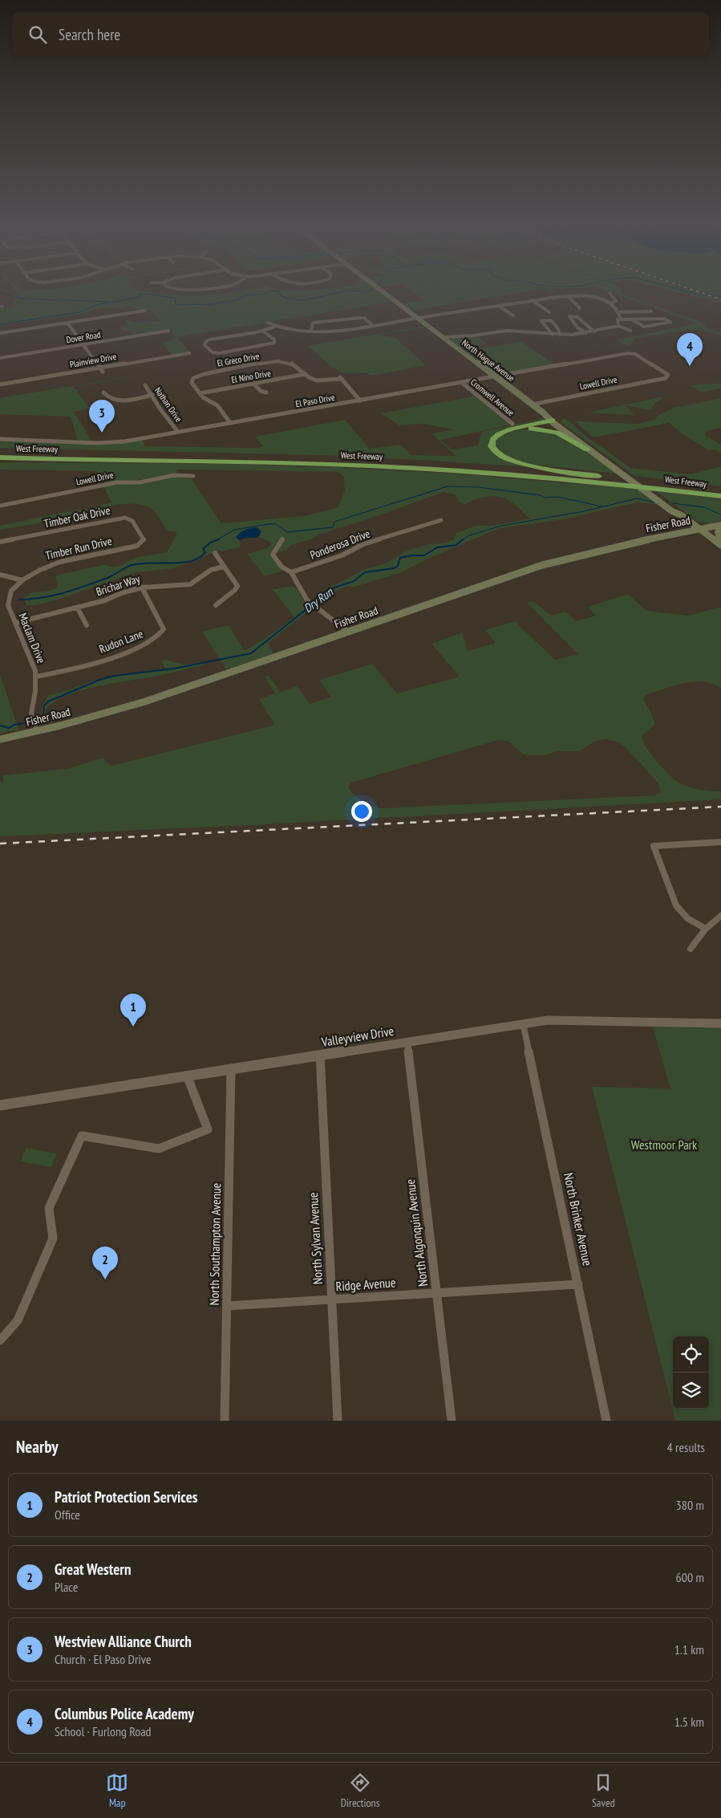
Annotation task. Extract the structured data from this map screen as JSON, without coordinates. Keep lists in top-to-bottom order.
{
  "streets": {
    "highway": ["West Freeway"],
    "main road": ["North Hague Avenue", "Fisher Road"],
    "street": [
      "Dover Road",
      "El Greco Drive",
      "Plainview Drive",
      "El Nino Drive",
      "Lowell Drive",
      "Cromwell Avenue",
      "El Paso Drive",
      "Nathan Drive",
      "Timber Oak Drive",
      "Ponderosa Drive",
      "Timber Run Drive",
      "Brichar Way",
      "Maclam Drive",
      "Rudon Lane",
      "Valleyview Drive",
      "North Brinker Avenue",
      "North Algonquin Avenue",
      "North Sylvan Avenue",
      "North Southampton Avenue",
      "Ridge Avenue"
    ]
  },
  "crossings": [
    ["El Greco Drive", "El Nino Drive"],
    ["North Hague Avenue", "Lowell Drive"],
    ["North Hague Avenue", "El Paso Drive"],
    ["North Hague Avenue", "Fisher Road"],
    ["Lowell Drive", "El Paso Drive"],
    ["Cromwell Avenue", "El Paso Drive"],
    ["El Paso Drive", "Nathan Drive"],
    ["Timber Oak Drive", "Timber Run Drive"],
    ["Fisher Road", "Maclam Drive"],
    ["Timber Run Drive", "Maclam Drive"],
    ["Brichar Way", "Maclam Drive"],
    ["Brichar Way", "Rudon Lane"],
    ["Maclam Drive", "Rudon Lane"],
    ["Valleyview Drive", "North Brinker Avenue"],
    ["Valleyview Drive", "North Algonquin Avenue"],
    ["Valleyview Drive", "North Sylvan Avenue"],
    ["Valleyview Drive", "North Southampton Avenue"],
    ["North Brinker Avenue", "Ridge Avenue"],
    ["North Algonquin Avenue", "Ridge Avenue"],
    ["North Sylvan Avenue", "Ridge Avenue"],
    ["North Southampton Avenue", "Ridge Avenue"]
  ],
  "water": ["Dry Run"],
  "parks": ["Westmoor Park"],
  "page": {
    "search": "Search here",
    "pins": [
      "4",
      "3",
      "1",
      "2"
    ],
    "heading": ["Nearby", "4 results"],
    "list": [
      {
        "mark": "1",
        "name": "Patriot Protection Services",
        "note": "Office",
        "value": "380 m"
      },
      {
        "mark": "2",
        "name": "Great Western",
        "note": "Place",
        "value": "600 m"
      },
      {
        "mark": "3",
        "name": "Westview Alliance Church",
        "note": "Church · El Paso Drive",
        "value": "1.1 km"
      },
      {
        "mark": "4",
        "name": "Columbus Police Academy",
        "note": "School · Furlong Road",
        "value": "1.5 km"
      }
    ],
    "nav": ["Map", "Directions", "Saved"]
  }
}
